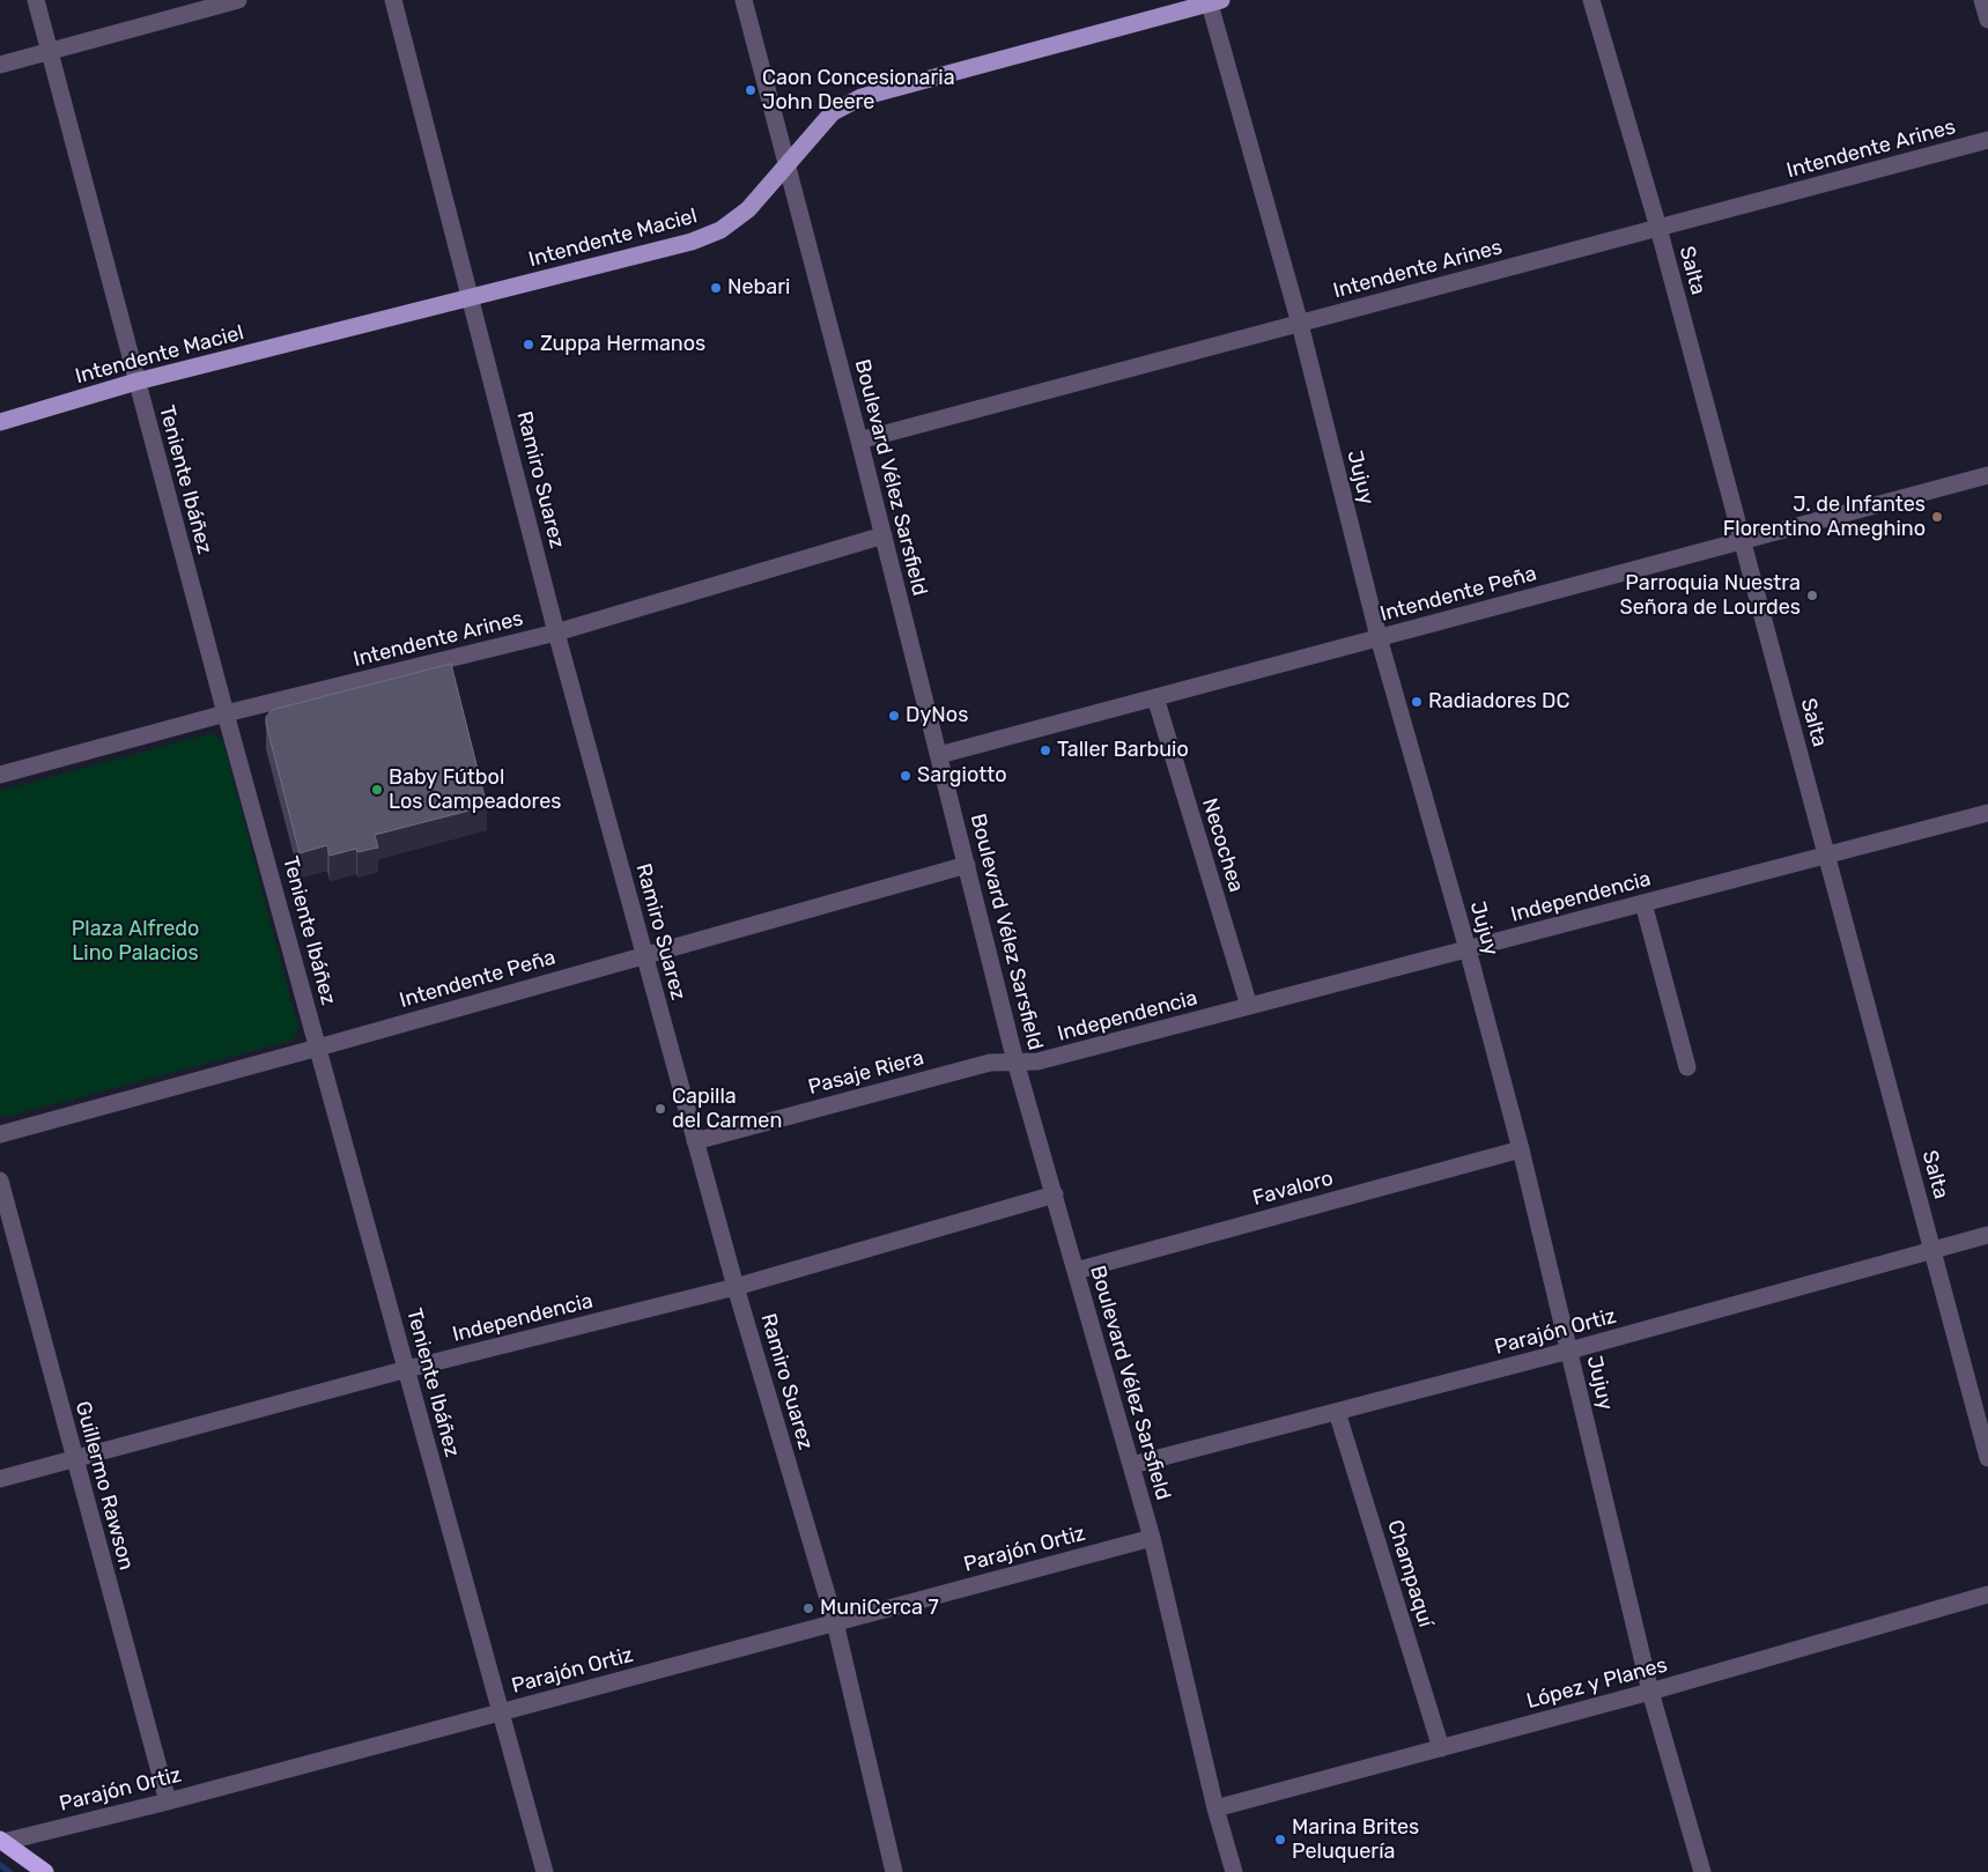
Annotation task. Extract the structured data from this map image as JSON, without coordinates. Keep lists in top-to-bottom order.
{
  "streets": {
    "main road": ["Intendente Maciel"],
    "street": [
      "Intendente Arines",
      "Salta",
      "Boulevard Vélez Sarsfield",
      "Jujuy",
      "Teniente Ibáñez",
      "Ramiro Suarez",
      "Intendente Peña",
      "Necochea",
      "Independencia",
      "Pasaje Riera",
      "Favaloro",
      "Parajón Ortiz",
      "Guillermo Rawson",
      "Champaquí",
      "López y Planes"
    ]
  },
  "crossings": [
    ["Intendente Arines", "Salta"],
    ["Intendente Arines", "Boulevard Vélez Sarsfield"],
    ["Intendente Arines", "Jujuy"],
    ["Intendente Arines", "Teniente Ibáñez"],
    ["Intendente Arines", "Ramiro Suarez"],
    ["Intendente Maciel", "Boulevard Vélez Sarsfield"],
    ["Intendente Maciel", "Jujuy"],
    ["Intendente Maciel", "Teniente Ibáñez"],
    ["Intendente Maciel", "Ramiro Suarez"],
    ["Salta", "Intendente Peña"],
    ["Salta", "Independencia"],
    ["Salta", "Parajón Ortiz"],
    ["Boulevard Vélez Sarsfield", "Intendente Peña"],
    ["Boulevard Vélez Sarsfield", "Independencia"],
    ["Boulevard Vélez Sarsfield", "Pasaje Riera"],
    ["Boulevard Vélez Sarsfield", "Favaloro"],
    ["Boulevard Vélez Sarsfield", "Parajón Ortiz"],
    ["Boulevard Vélez Sarsfield", "López y Planes"],
    ["Jujuy", "Intendente Peña"],
    ["Jujuy", "Independencia"],
    ["Jujuy", "Favaloro"],
    ["Jujuy", "Parajón Ortiz"],
    ["Jujuy", "López y Planes"],
    ["Teniente Ibáñez", "Intendente Peña"],
    ["Teniente Ibáñez", "Independencia"],
    ["Teniente Ibáñez", "Parajón Ortiz"],
    ["Ramiro Suarez", "Intendente Peña"],
    ["Ramiro Suarez", "Independencia"],
    ["Ramiro Suarez", "Pasaje Riera"],
    ["Ramiro Suarez", "Parajón Ortiz"],
    ["Intendente Peña", "Necochea"],
    ["Necochea", "Independencia"],
    ["Independencia", "Pasaje Riera"],
    ["Independencia", "Guillermo Rawson"],
    ["Parajón Ortiz", "Guillermo Rawson"],
    ["Parajón Ortiz", "Champaquí"],
    ["Champaquí", "López y Planes"]
  ],
  "parks": ["Plaza Alfredo Lino Palacios"],
  "places": [
    "Caon Concesionaria John Deere",
    "Nebari",
    "Zuppa Hermanos",
    "J. de Infantes Florentino Ameghino",
    "Parroquia Nuestra Señora de Lourdes",
    "Radiadores DC",
    "DyNos",
    "Taller Barbuio",
    "Sargiotto",
    "Baby Fútbol Los Campeadores",
    "Capilla del Carmen",
    "MuniCerca 7",
    "Marina Brites Peluquería"
  ]
}
